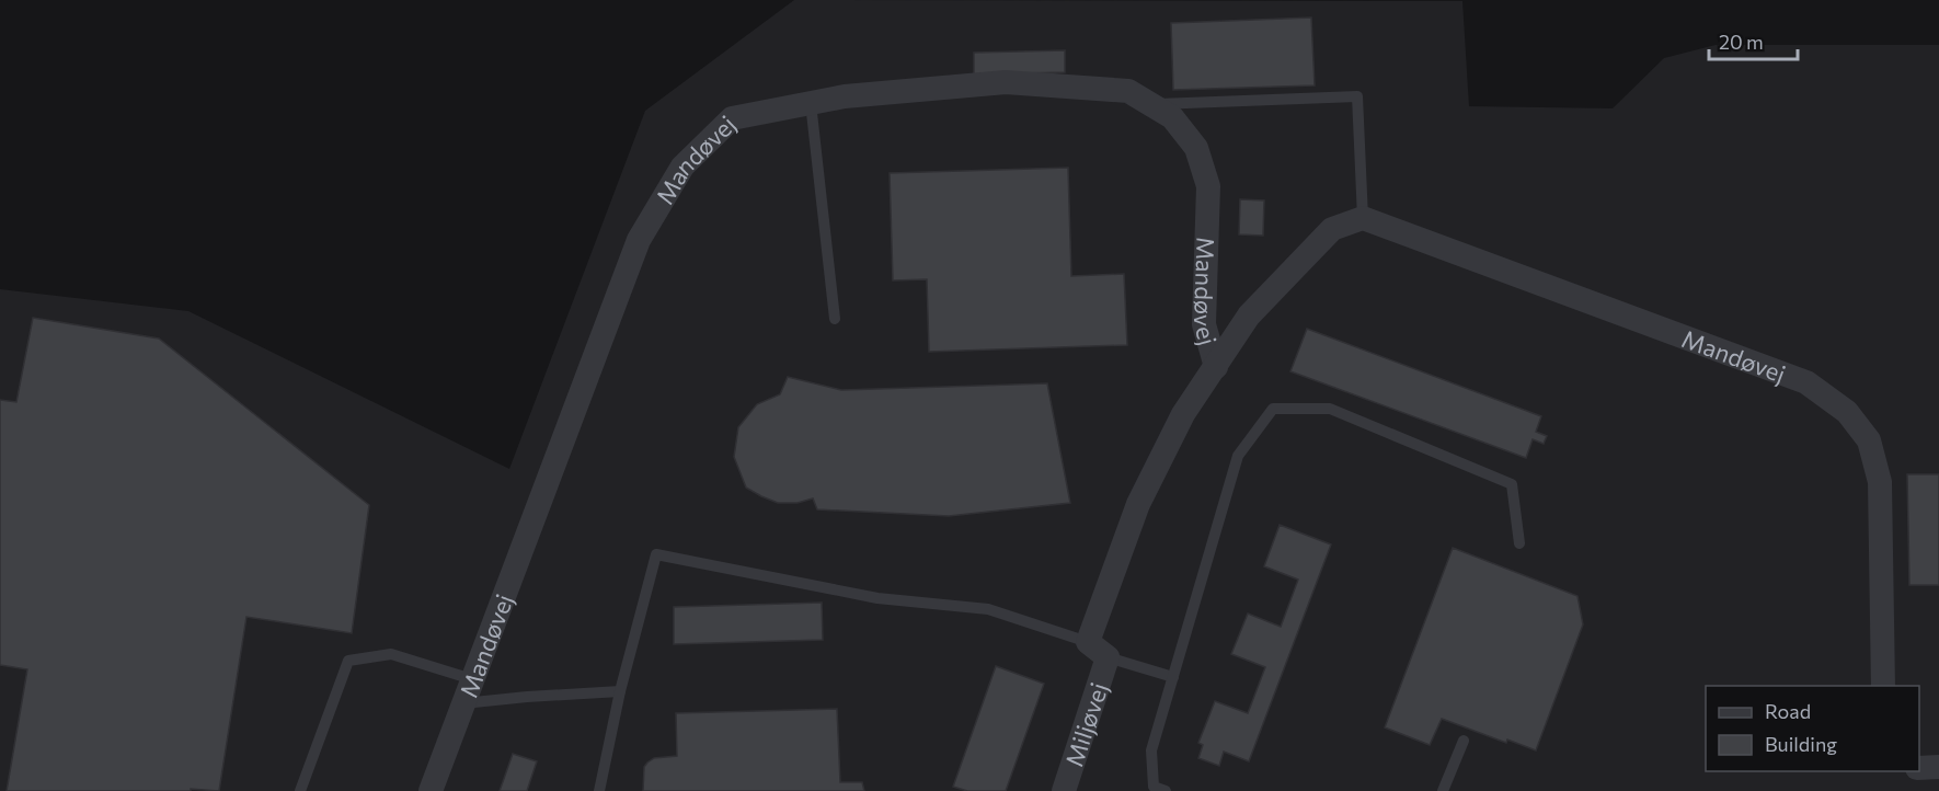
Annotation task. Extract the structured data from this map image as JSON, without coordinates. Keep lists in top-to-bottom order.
{
  "streets": {
    "street": ["Mandøvej", "Miljøvej"]
  },
  "crossings": [
    ["Mandøvej", "Miljøvej"]
  ],
  "legend": ["Road", "Building"],
  "scale_bar": "20 m"
}
